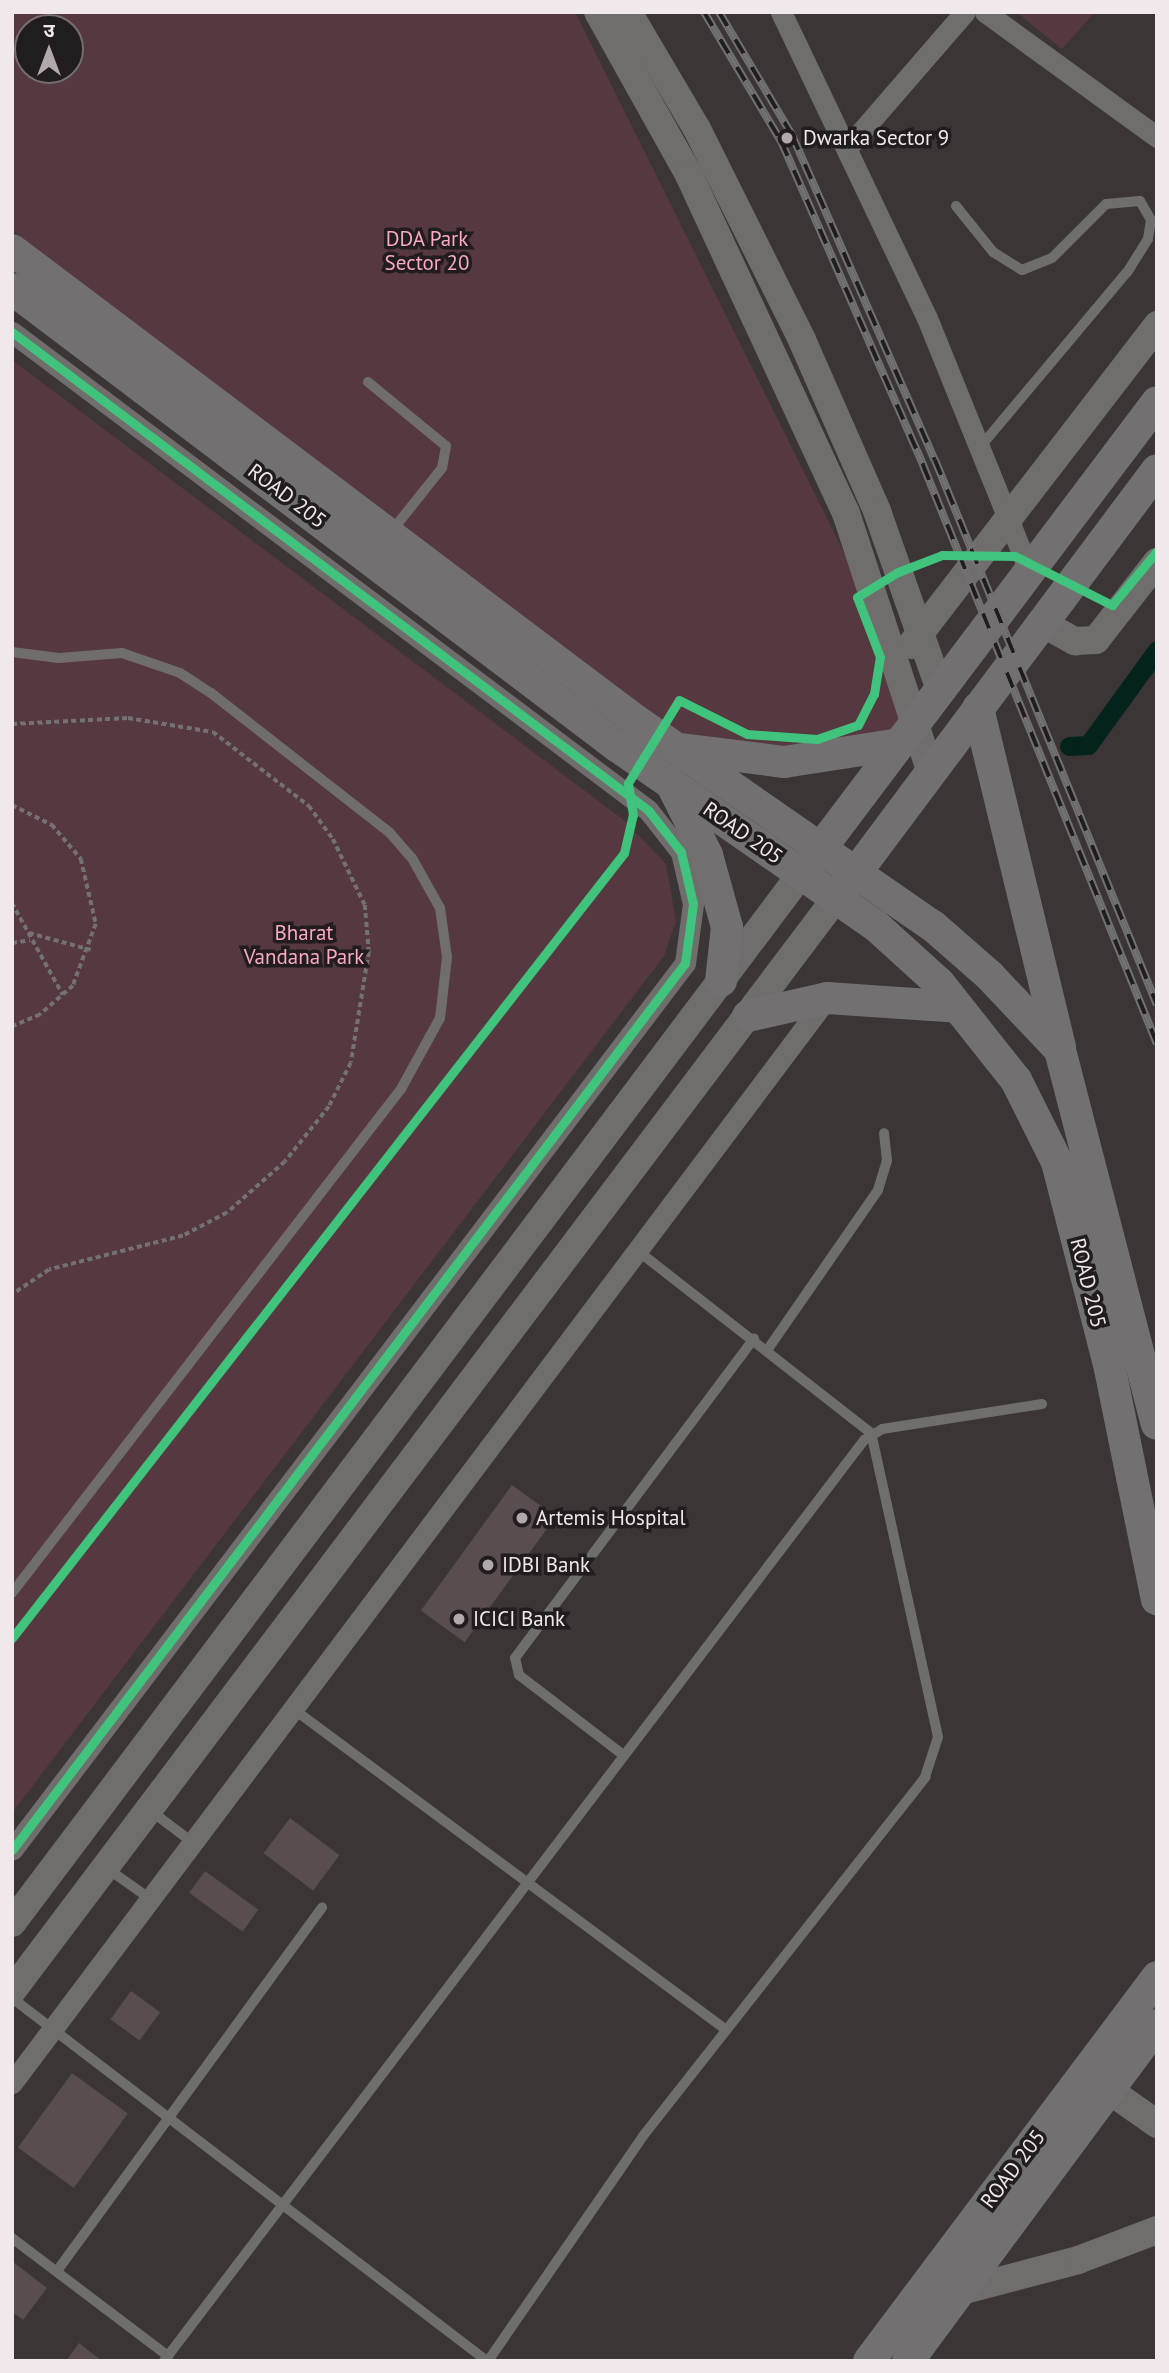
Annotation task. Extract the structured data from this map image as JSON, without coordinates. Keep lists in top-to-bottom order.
{
  "streets": {
    "main road": ["ROAD 205"]
  },
  "parks": ["DDA Park Sector 20", "Bharat Vandana Park"],
  "places": [
    "Dwarka Sector 9",
    "Artemis Hospital",
    "IDBI Bank",
    "ICICI Bank"
  ],
  "north": "top"
}
